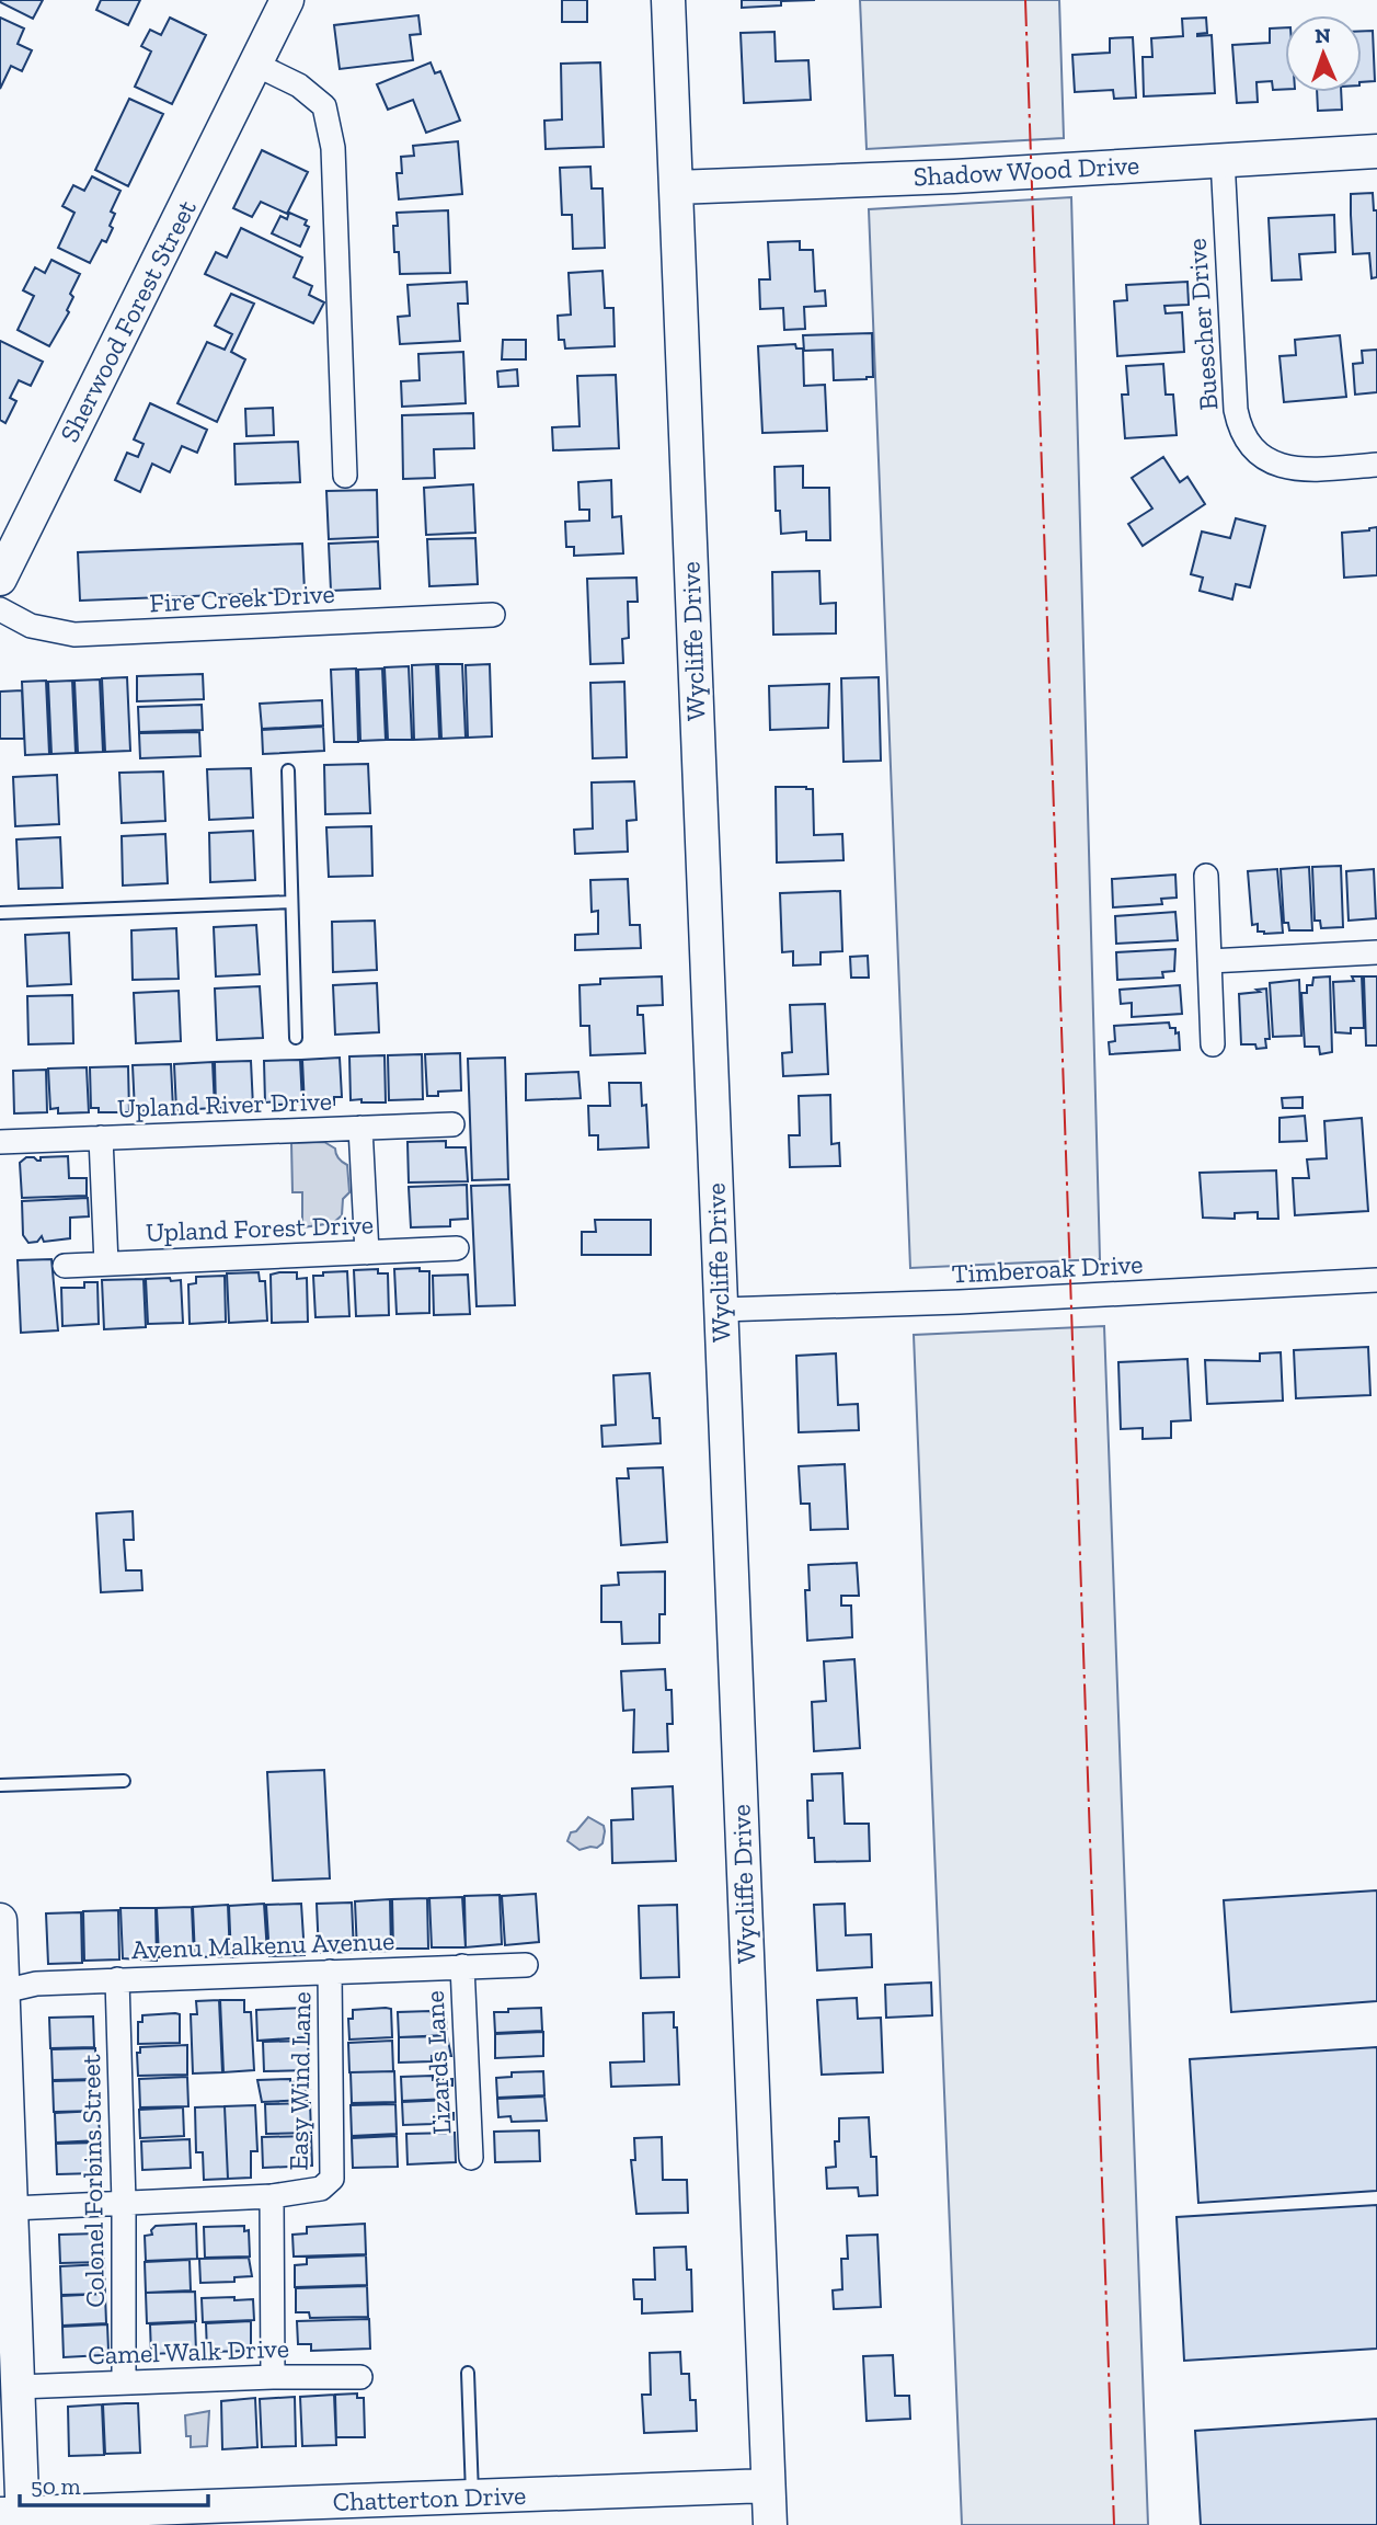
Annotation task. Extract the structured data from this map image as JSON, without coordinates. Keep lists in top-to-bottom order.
{
  "streets": {
    "street": [
      "Shadow Wood Drive",
      "Sherwood Forest Street",
      "Buescher Drive",
      "Fire Creek Drive",
      "Wycliffe Drive",
      "Upland River Drive",
      "Upland Forest Drive",
      "Timberoak Drive",
      "Avenu Malkenu Avenue",
      "Lizards Lane",
      "Easy Wind Lane",
      "Colonel Forbins Street",
      "Camel Walk Drive",
      "Chatterton Drive"
    ]
  },
  "crossings": [
    ["Shadow Wood Drive", "Buescher Drive"],
    ["Shadow Wood Drive", "Wycliffe Drive"],
    ["Wycliffe Drive", "Timberoak Drive"],
    ["Wycliffe Drive", "Chatterton Drive"],
    ["Avenu Malkenu Avenue", "Lizards Lane"],
    ["Avenu Malkenu Avenue", "Easy Wind Lane"],
    ["Avenu Malkenu Avenue", "Colonel Forbins Street"],
    ["Colonel Forbins Street", "Camel Walk Drive"]
  ],
  "scale_bar": "50 m",
  "north": "top"
}
